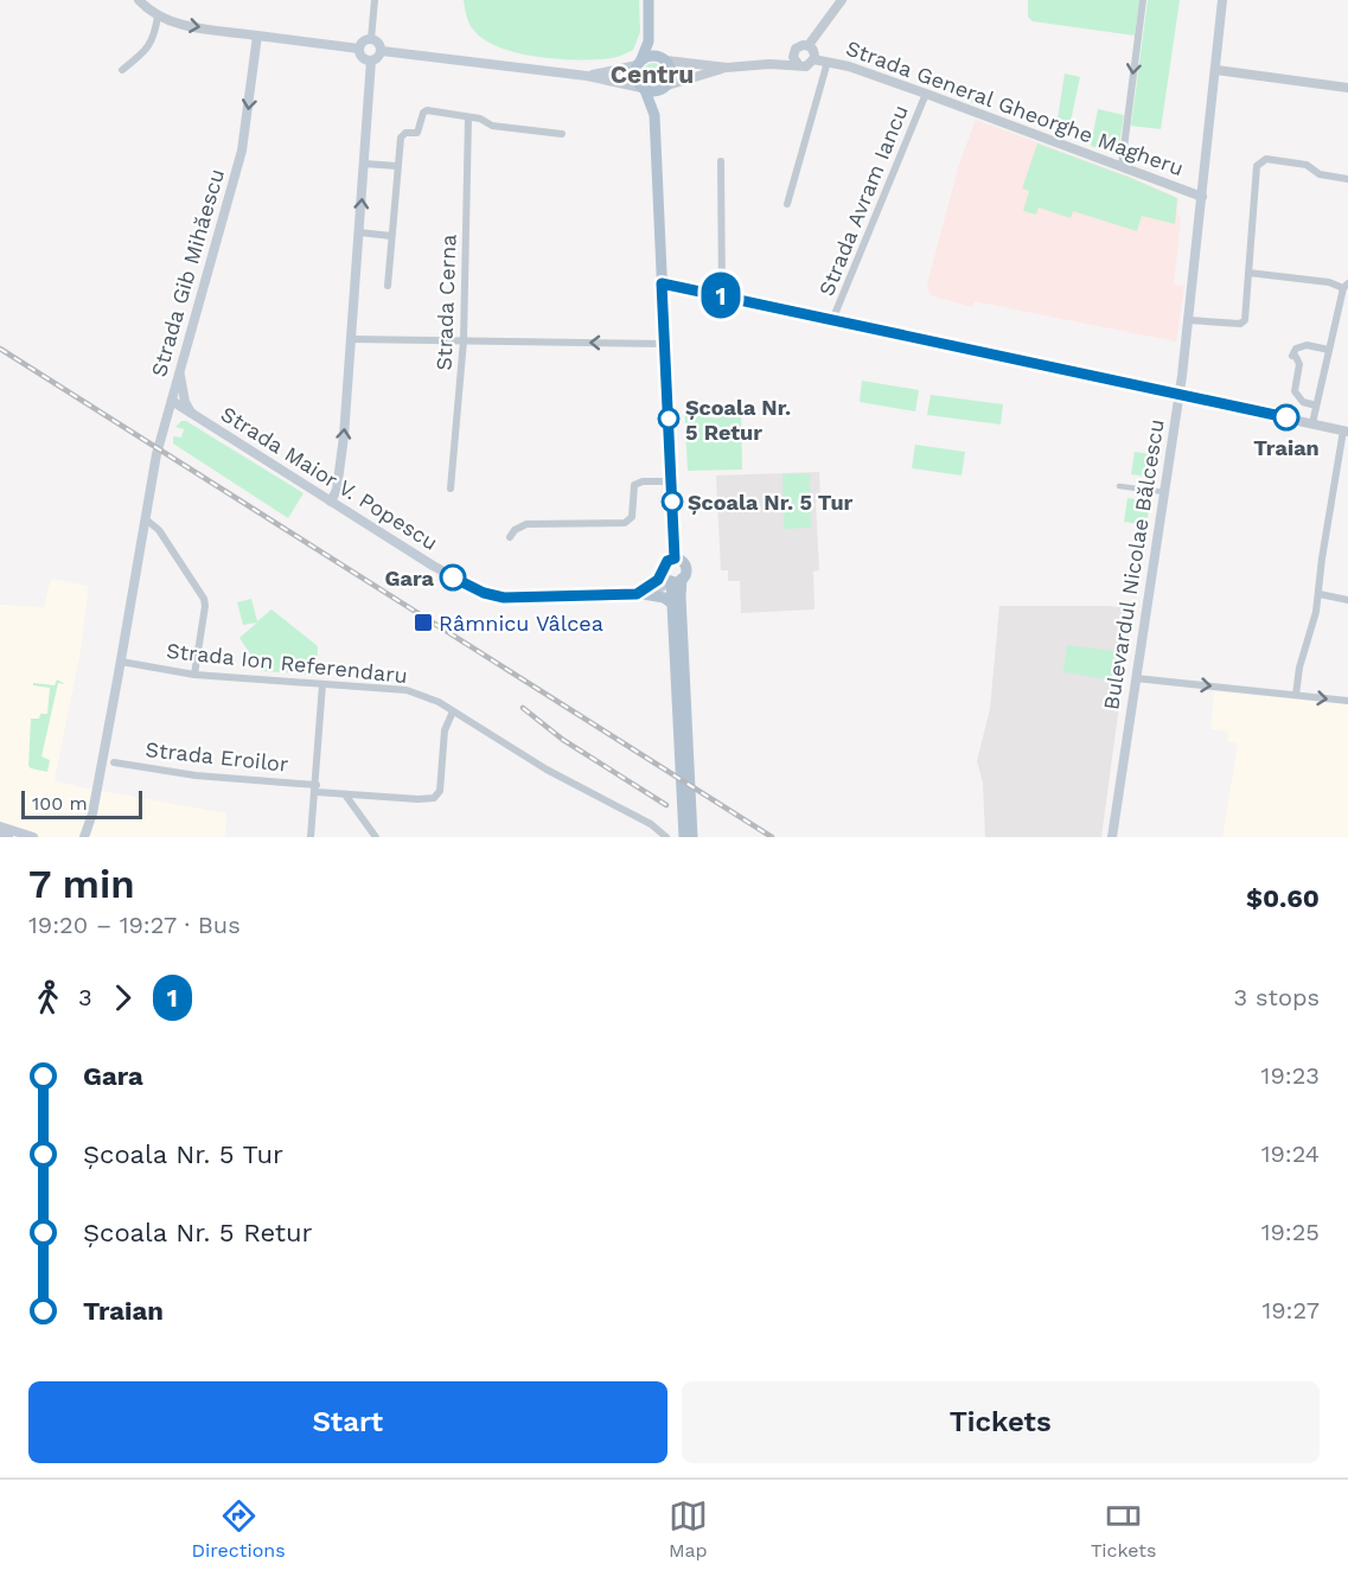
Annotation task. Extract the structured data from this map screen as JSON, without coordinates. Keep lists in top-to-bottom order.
{
  "streets": {
    "main road": ["Strada Gib Mihăescu", "Strada Maior V. Popescu", "Bulevardul Nicolae Bălcescu"],
    "street": [
      "Strada General Gheorghe Magheru",
      "Strada Avram Iancu",
      "Strada Cerna",
      "Strada Ion Referendaru",
      "Strada Eroilor"
    ]
  },
  "crossings": [
    ["Strada General Gheorghe Magheru", "Strada Avram Iancu"],
    ["Strada General Gheorghe Magheru", "Bulevardul Nicolae Bălcescu"],
    ["Strada Gib Mihăescu", "Strada Maior V. Popescu"],
    ["Strada Gib Mihăescu", "Strada Ion Referendaru"],
    ["Strada Ion Referendaru", "Strada Eroilor"]
  ],
  "one_way": ["Strada Gib Mihăescu"],
  "districts": ["Centru"],
  "places": {
    "other": [
      "Traian",
      "Școala Nr. 5 Retur",
      "Școala Nr. 5 Tur",
      "Gara"
    ],
    "transit": ["Râmnicu Vâlcea"]
  },
  "lines": ["bus line 1"],
  "scale_bar": "100 m",
  "page": {
    "on_map": "1",
    "scale": "100 m",
    "heading": ["7 min", "19:20 – 19:27 · Bus", "$0.60"],
    "legs": ["3", "1", "3 stops"],
    "list": [
      {
        "name": "Gara",
        "value": "19:23"
      },
      {
        "name": "Școala Nr. 5 Tur",
        "value": "19:24"
      },
      {
        "name": "Școala Nr. 5 Retur",
        "value": "19:25"
      },
      {
        "name": "Traian",
        "value": "19:27"
      }
    ],
    "buttons": ["Start", "Tickets"],
    "tabs": ["Directions", "Map", "Tickets"]
  }
}
